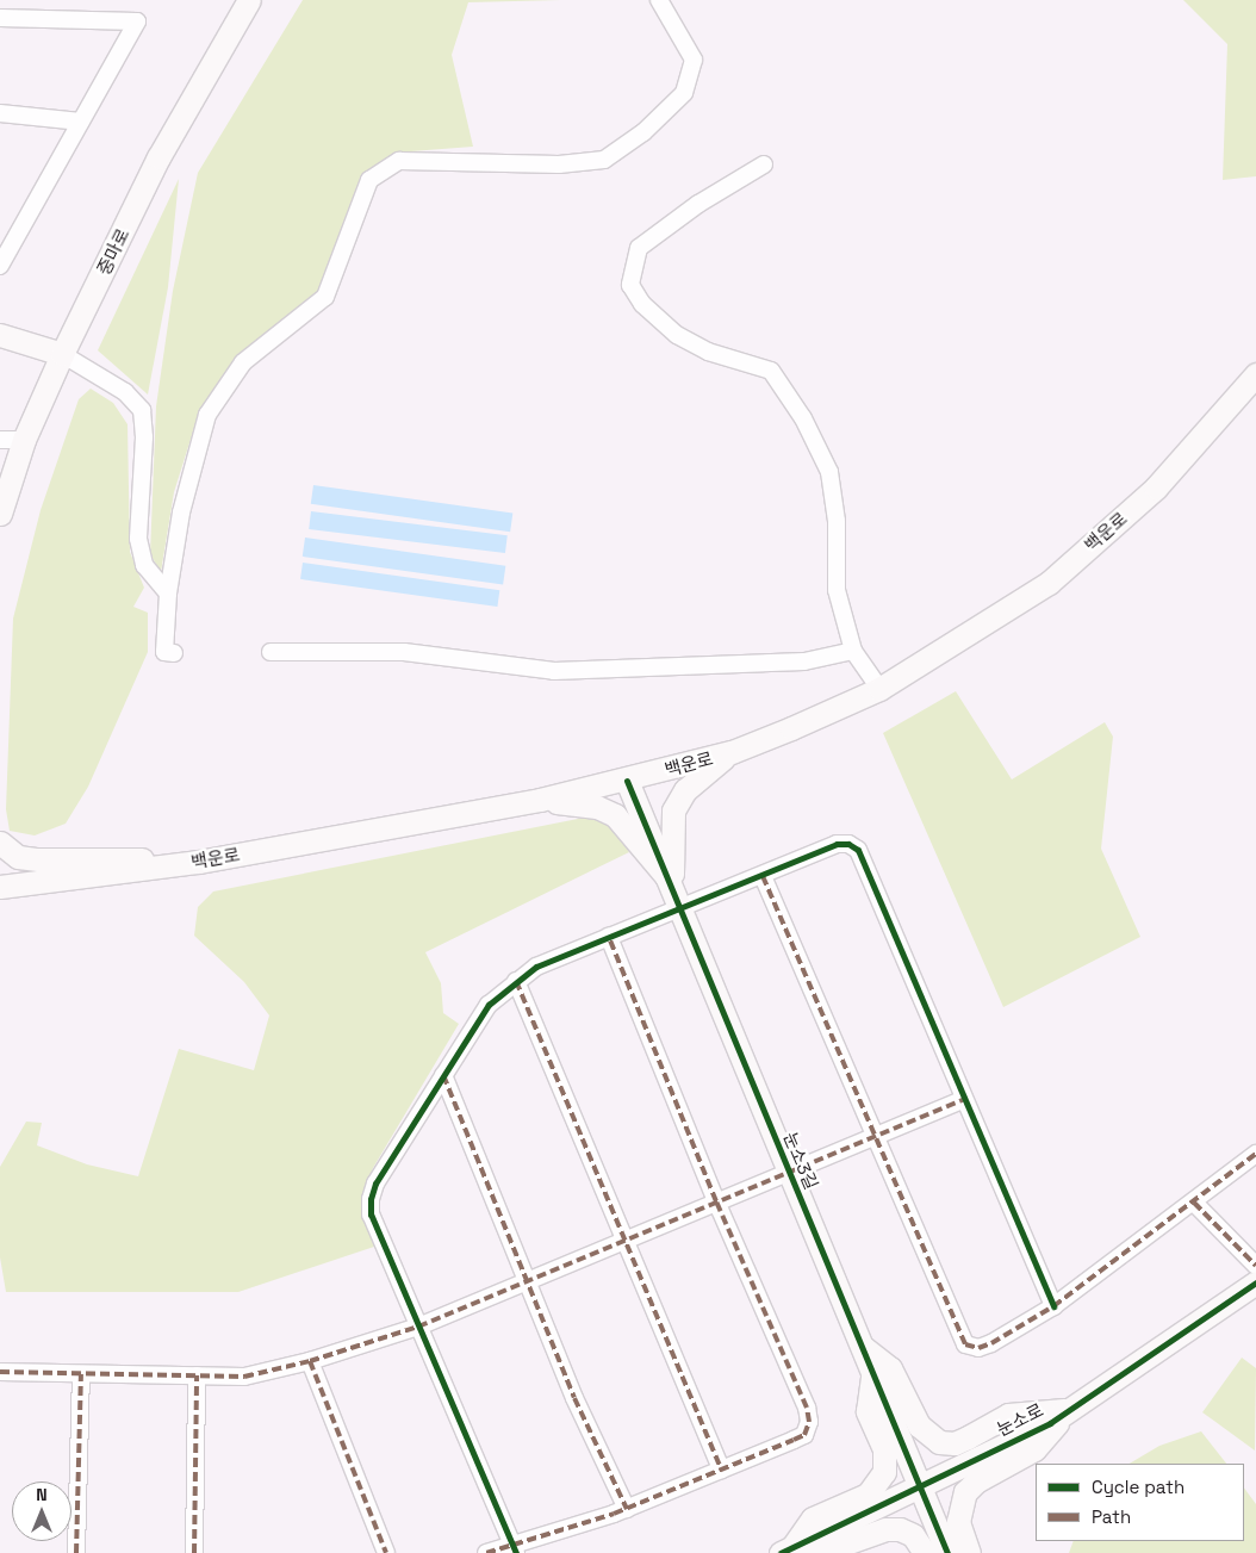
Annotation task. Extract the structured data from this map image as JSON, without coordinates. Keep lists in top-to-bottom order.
{
  "streets": {
    "street": [
      "중마로",
      "백운로",
      "눈소3길",
      "눈소로"
    ]
  },
  "crossings": [
    ["백운로", "눈소3길"],
    ["눈소3길", "눈소로"]
  ],
  "legend": ["Cycle path", "Path"],
  "north": "top"
}
